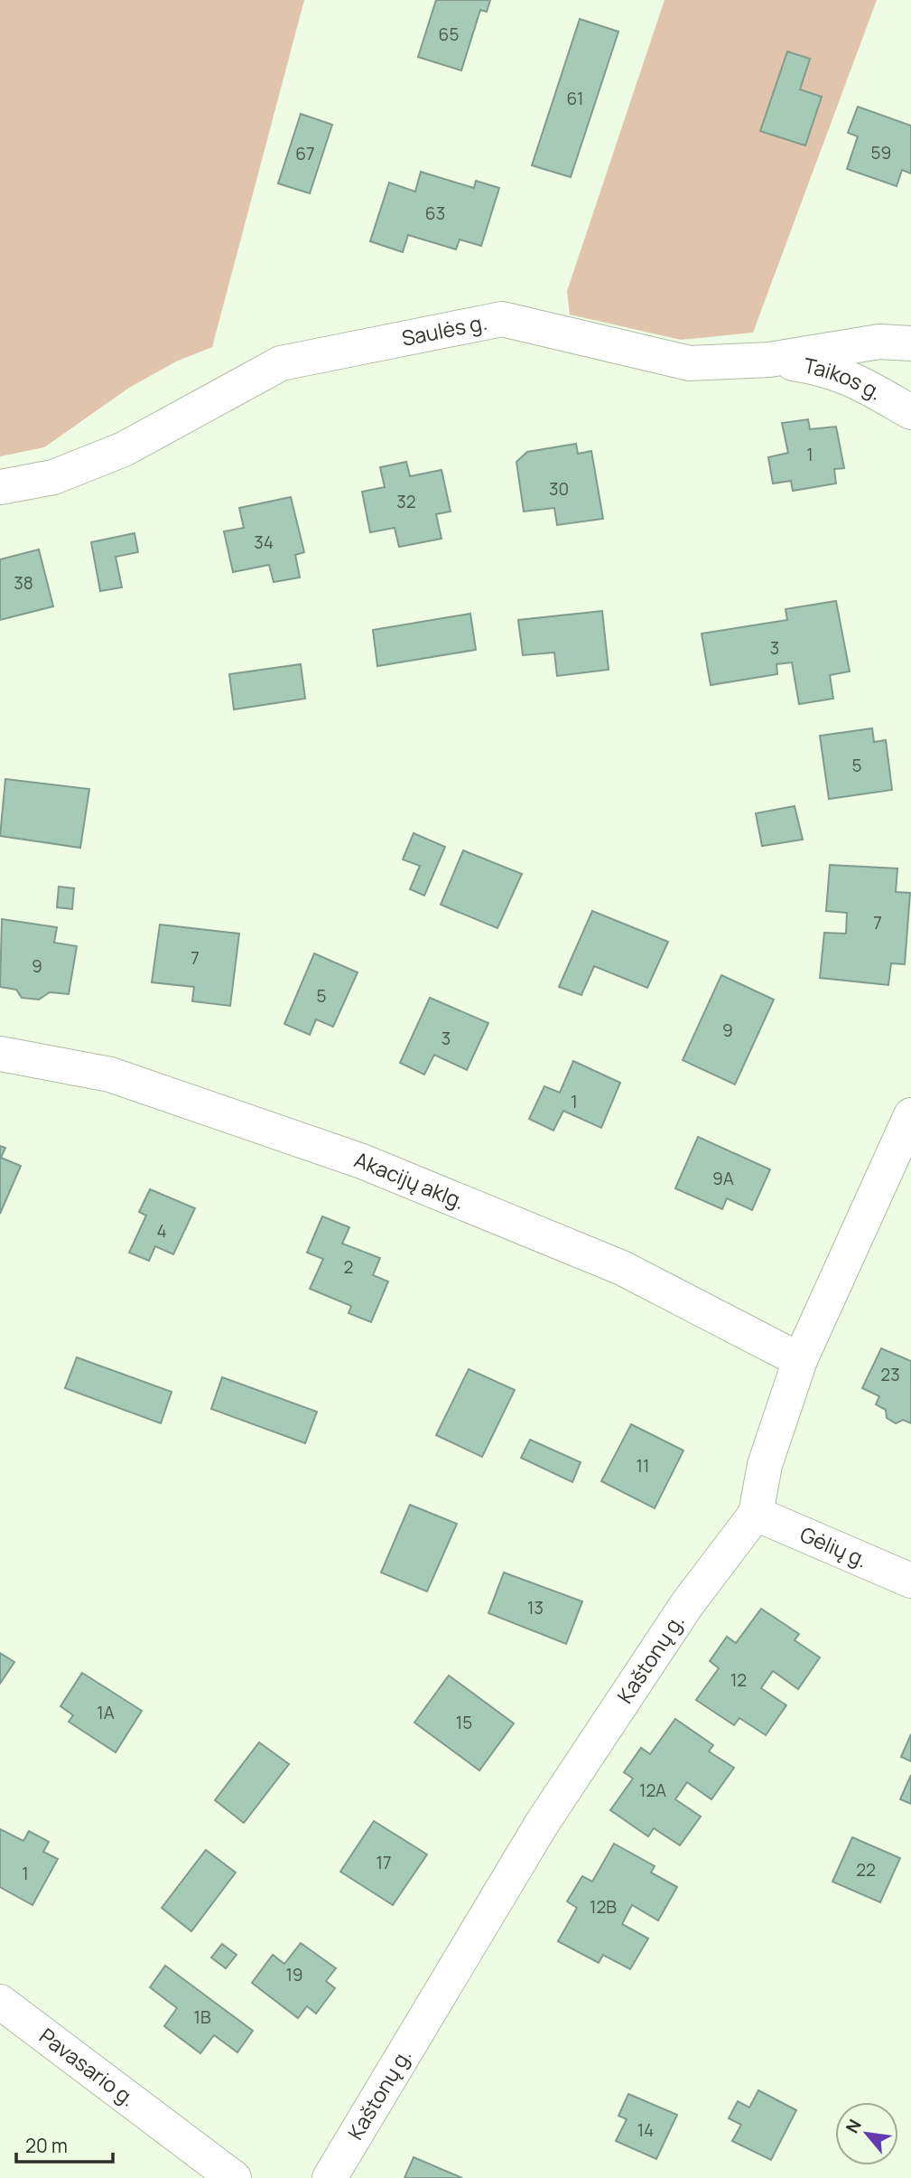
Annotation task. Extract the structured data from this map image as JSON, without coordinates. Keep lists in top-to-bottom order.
{
  "streets": {
    "street": [
      "Saulės g.",
      "Taikos g.",
      "Akacijų aklg.",
      "Gėlių g.",
      "Kaštonų g.",
      "Pavasario g."
    ]
  },
  "crossings": [
    ["Saulės g.", "Taikos g."],
    ["Akacijų aklg.", "Kaštonų g."],
    ["Gėlių g.", "Kaštonų g."]
  ],
  "house_numbers": [
    "65",
    "61",
    "59",
    "67",
    "63",
    "1",
    "30",
    "32",
    "34",
    "38",
    "3",
    "5",
    "7",
    "7",
    "9",
    "5",
    "9",
    "3",
    "1",
    "9A",
    "4",
    "2",
    "23",
    "11",
    "13",
    "12",
    "1A",
    "15",
    "12A",
    "17",
    "22",
    "1",
    "12B",
    "19",
    "1B",
    "14"
  ],
  "scale_bar": "20 m",
  "north": "top left"
}
